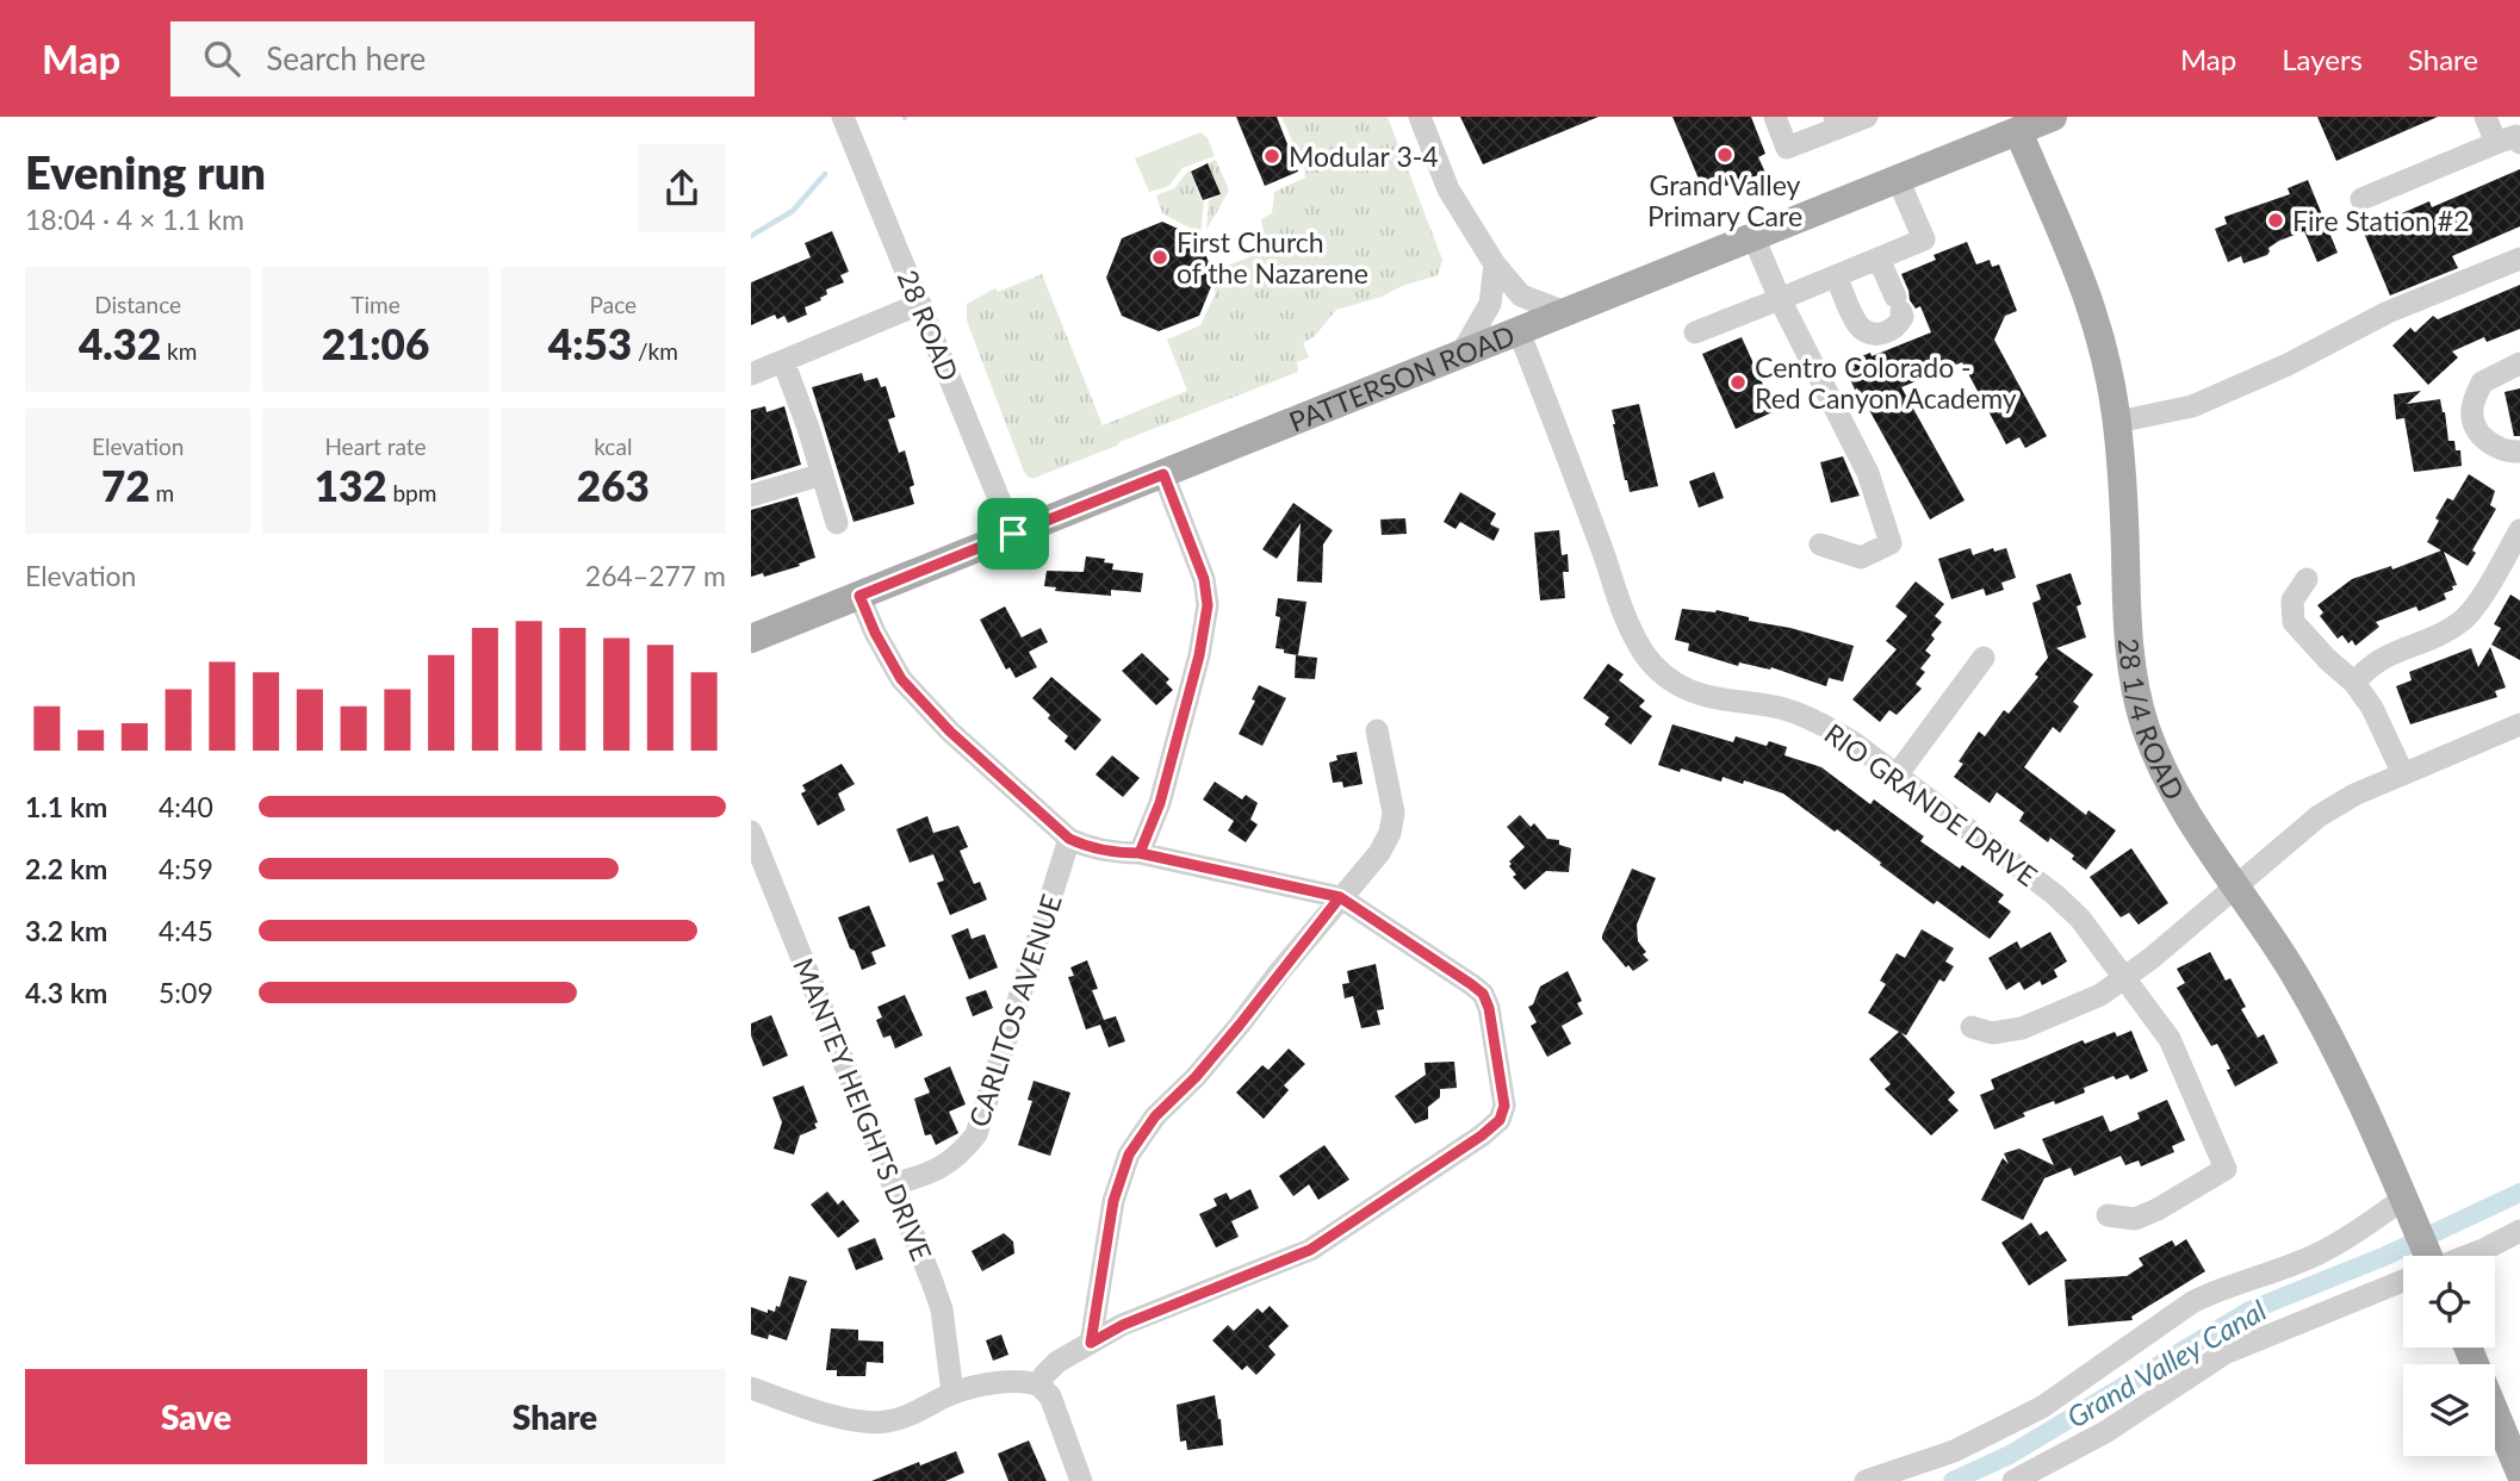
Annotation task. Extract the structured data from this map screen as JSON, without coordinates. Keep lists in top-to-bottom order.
{
  "streets": {
    "main road": ["PATTERSON ROAD", "28 1/4 ROAD"],
    "street": [
      "28 ROAD",
      "RIO GRANDE DRIVE",
      "CARLITOS AVENUE",
      "MANTEY HEIGHTS DRIVE"
    ]
  },
  "crossings": [
    ["28 ROAD", "PATTERSON ROAD"],
    ["PATTERSON ROAD", "28 1/4 ROAD"],
    ["PATTERSON ROAD", "RIO GRANDE DRIVE"],
    ["CARLITOS AVENUE", "MANTEY HEIGHTS DRIVE"]
  ],
  "water": ["Grand Valley Canal"],
  "places": [
    "Grand Valley Primary Care",
    "Modular 3-4",
    "Fire Station #2",
    "First Church of the Nazarene",
    "Centro Colorado - Red Canyon Academy"
  ],
  "page": {
    "header": "Map",
    "search": "Search here",
    "nav": ["Map", "Layers", "Share"],
    "heading": ["Evening run", "18:04 · 4 × 1.1 km"],
    "stats": [
      ["Distance", "4.32 km"],
      ["Time", "21:06"],
      ["Pace", "4:53 /km"],
      ["Elevation", "72 m"],
      ["Heart rate", "132 bpm"],
      ["kcal", "263"]
    ],
    "chart": ["Elevation", "264–277 m"],
    "list": [
      {
        "name": "1.1 km",
        "note": "4:40"
      },
      {
        "name": "2.2 km",
        "note": "4:59"
      },
      {
        "name": "3.2 km",
        "note": "4:45"
      },
      {
        "name": "4.3 km",
        "note": "5:09"
      }
    ],
    "buttons": ["Save", "Share"]
  }
}
